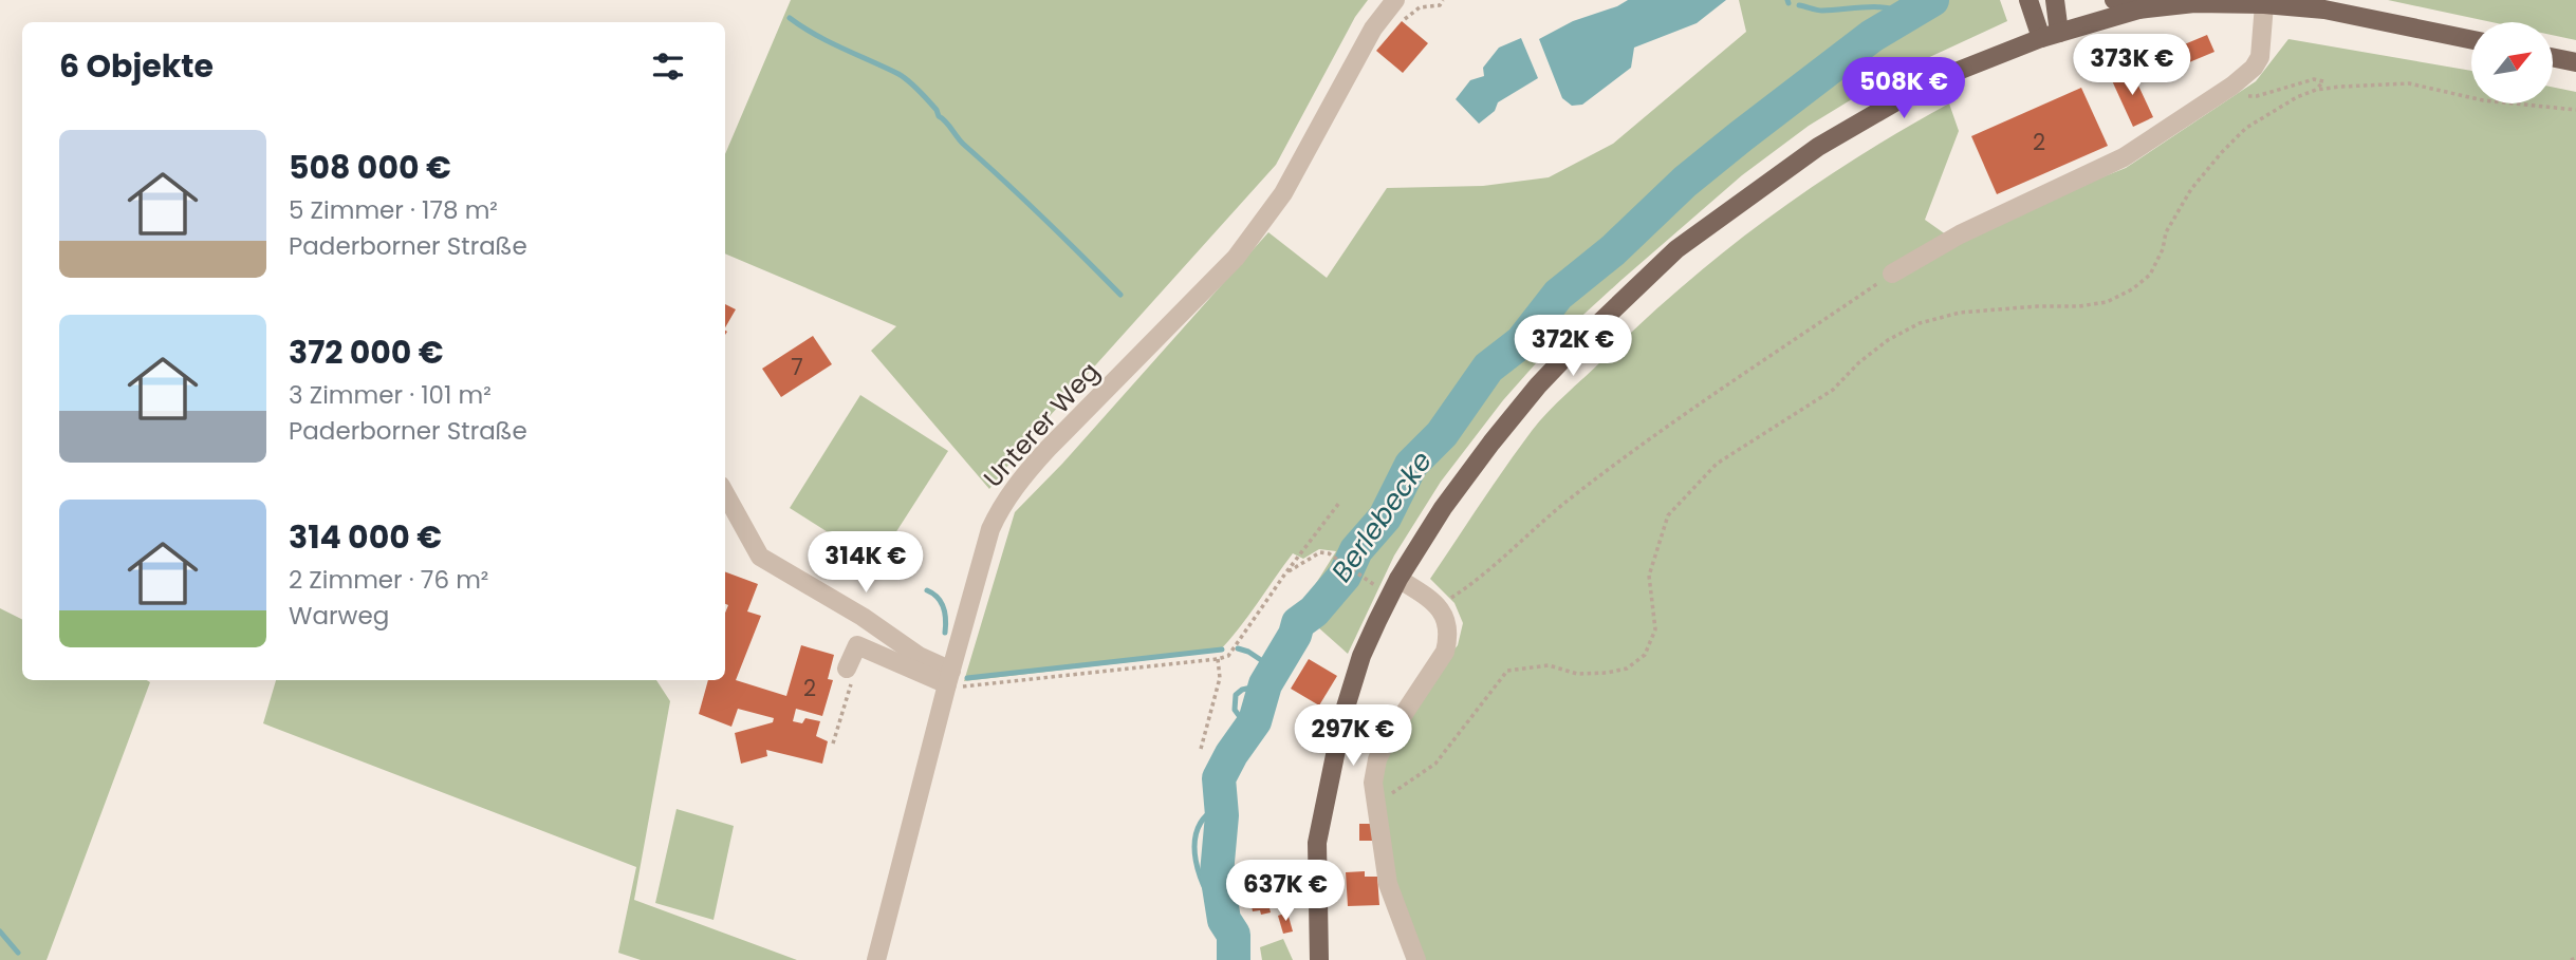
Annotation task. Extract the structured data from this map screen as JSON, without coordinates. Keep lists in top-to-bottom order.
{
  "streets": {
    "street": ["Unterer Weg"]
  },
  "water": ["Berlebecke"],
  "house_numbers": ["2", "7", "2"],
  "north": "top right",
  "page": {
    "heading": "6 Objekte",
    "price": [
      "373K €",
      "508K €",
      "372K €",
      "314K €",
      "297K €",
      "637K €"
    ],
    "list": [
      {
        "name": "508 000 €",
        "note": "5 Zimmer · 178 m² · Paderborner Straße"
      },
      {
        "name": "372 000 €",
        "note": "3 Zimmer · 101 m² · Paderborner Straße"
      },
      {
        "name": "314 000 €",
        "note": "2 Zimmer · 76 m² · Warweg"
      }
    ]
  }
}
